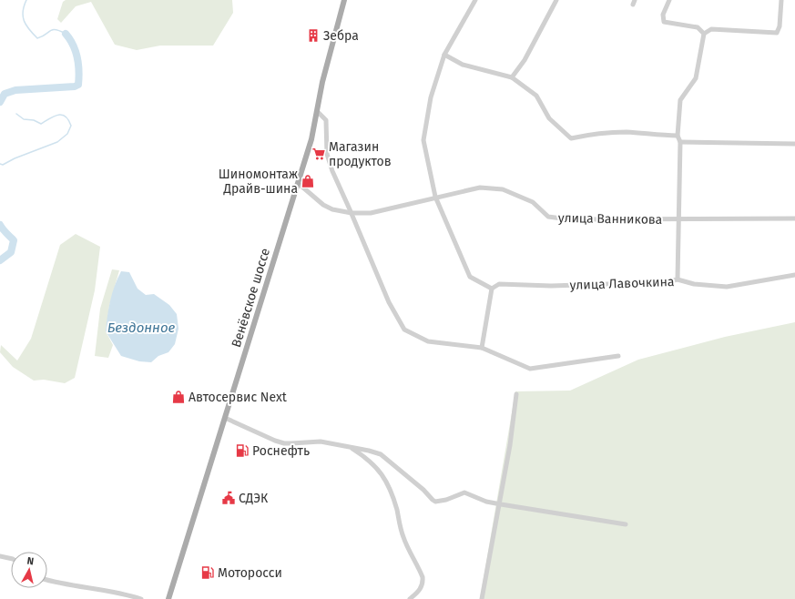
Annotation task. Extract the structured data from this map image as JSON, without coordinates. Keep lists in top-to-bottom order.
{
  "streets": {
    "main road": ["Венёвское шоссе"],
    "street": ["улица Ванникова", "улица Лавочкина"]
  },
  "crossings": [
    ["улица Ванникова", "Венёвское шоссе"]
  ],
  "water": ["Бездонное"],
  "places": {
    "building": ["Зебра"],
    "supermarket": ["Магазин продуктов"],
    "shop": ["Шиномонтаж Драйв-шина", "Автосервис Next"],
    "fuel station": ["Роснефть", "Моторосси"],
    "public building": ["СДЭК"]
  },
  "north": "top"
}
